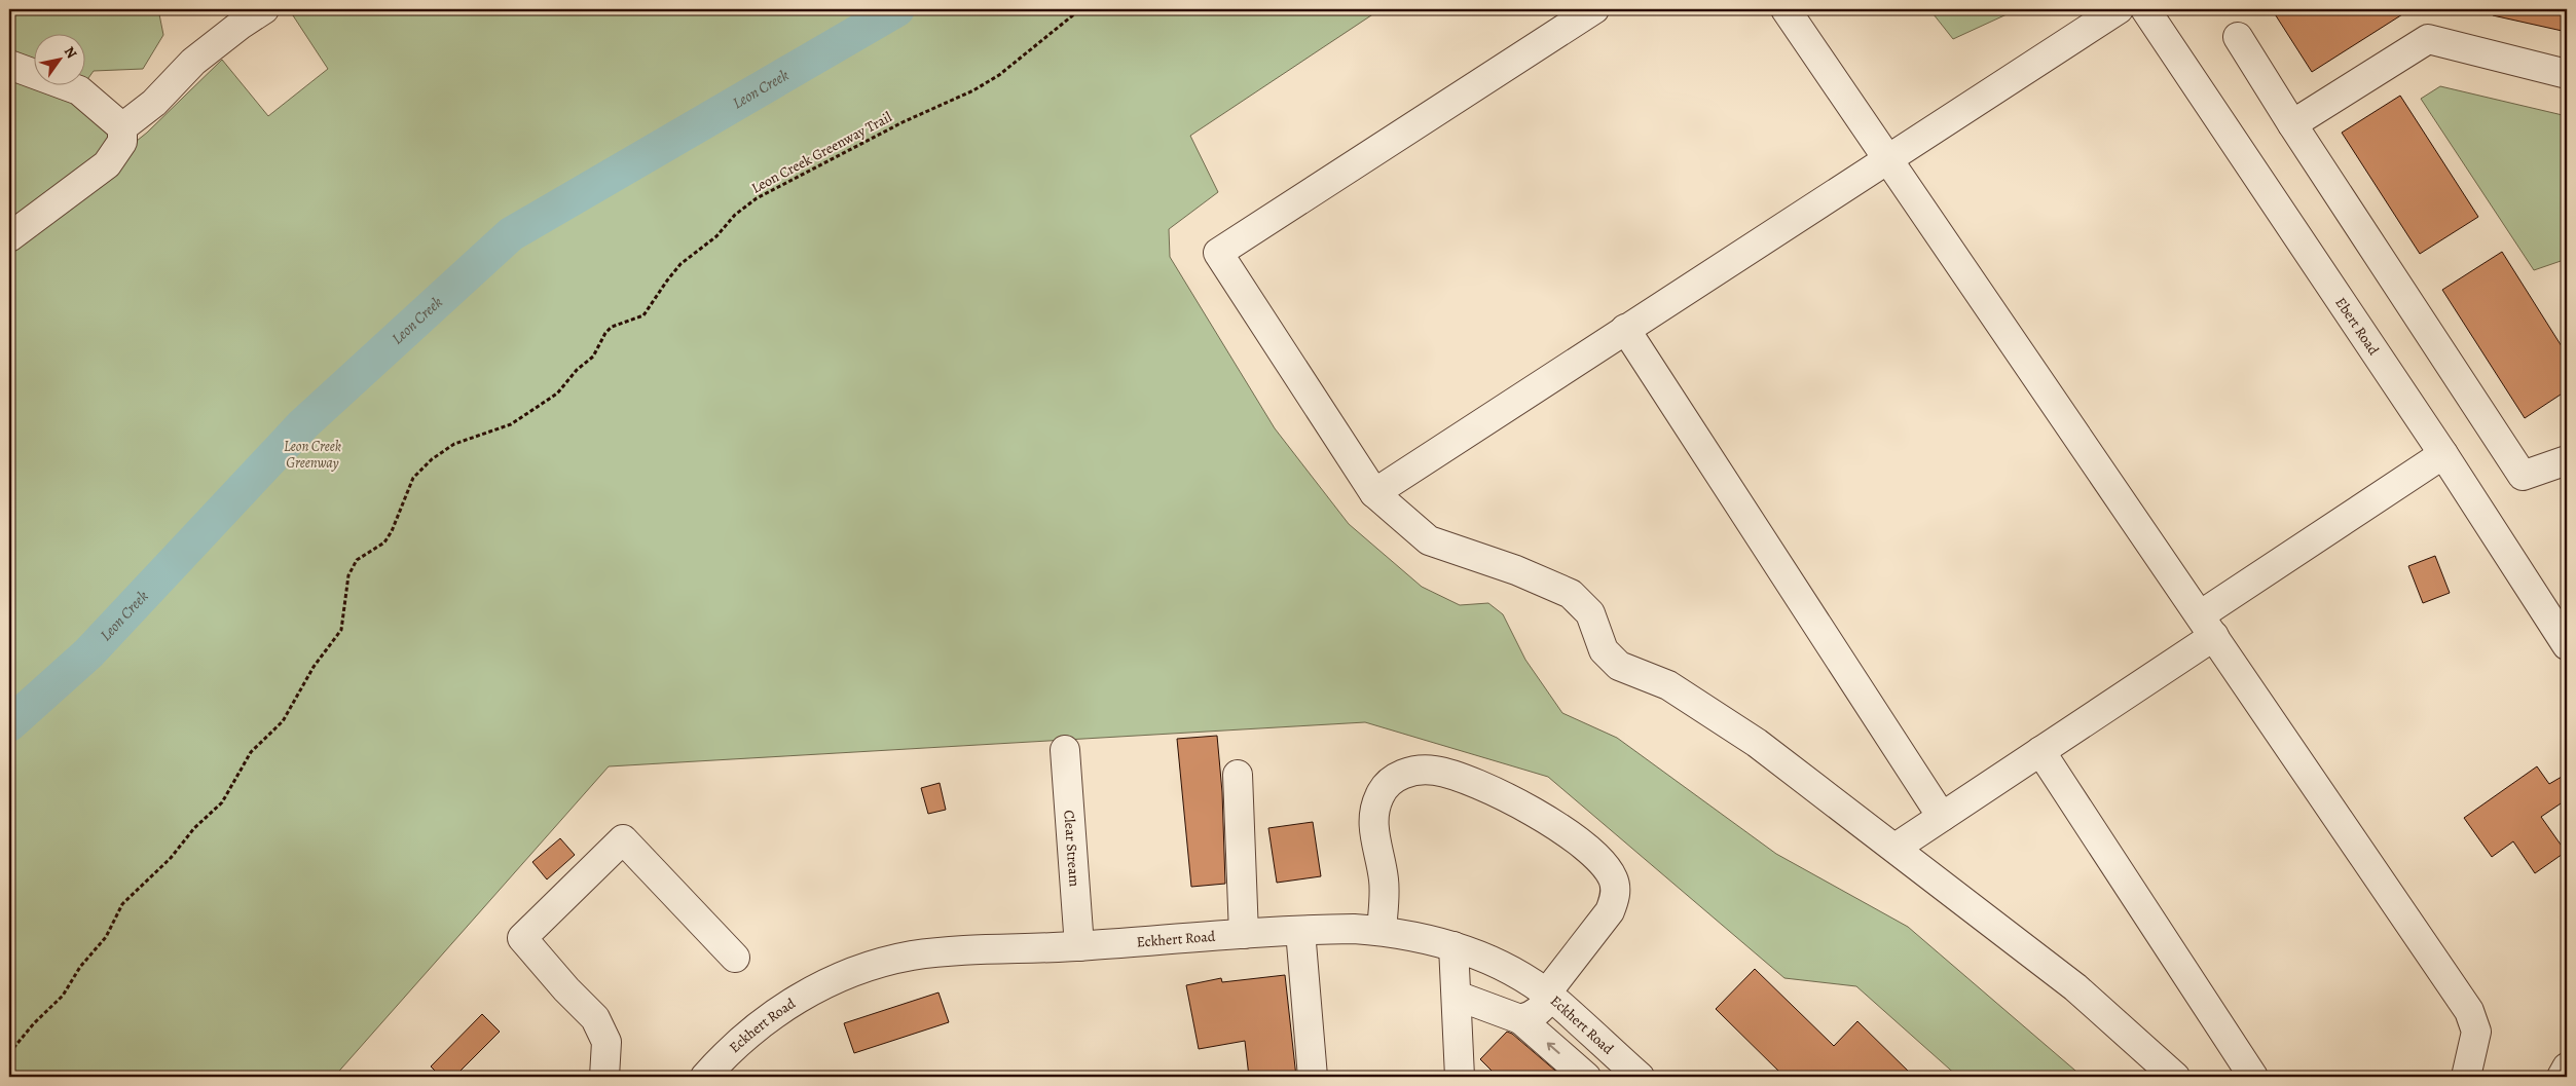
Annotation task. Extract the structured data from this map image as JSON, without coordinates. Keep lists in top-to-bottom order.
{
  "streets": {
    "street": ["Ebert Road", "Clear Stream", "Eckhert Road"],
    "path": ["Leon Creek Greenway Trail"]
  },
  "crossings": [
    ["Clear Stream", "Eckhert Road"]
  ],
  "water": ["Leon Creek"],
  "parks": ["Leon Creek Greenway"],
  "north": "top right"
}
